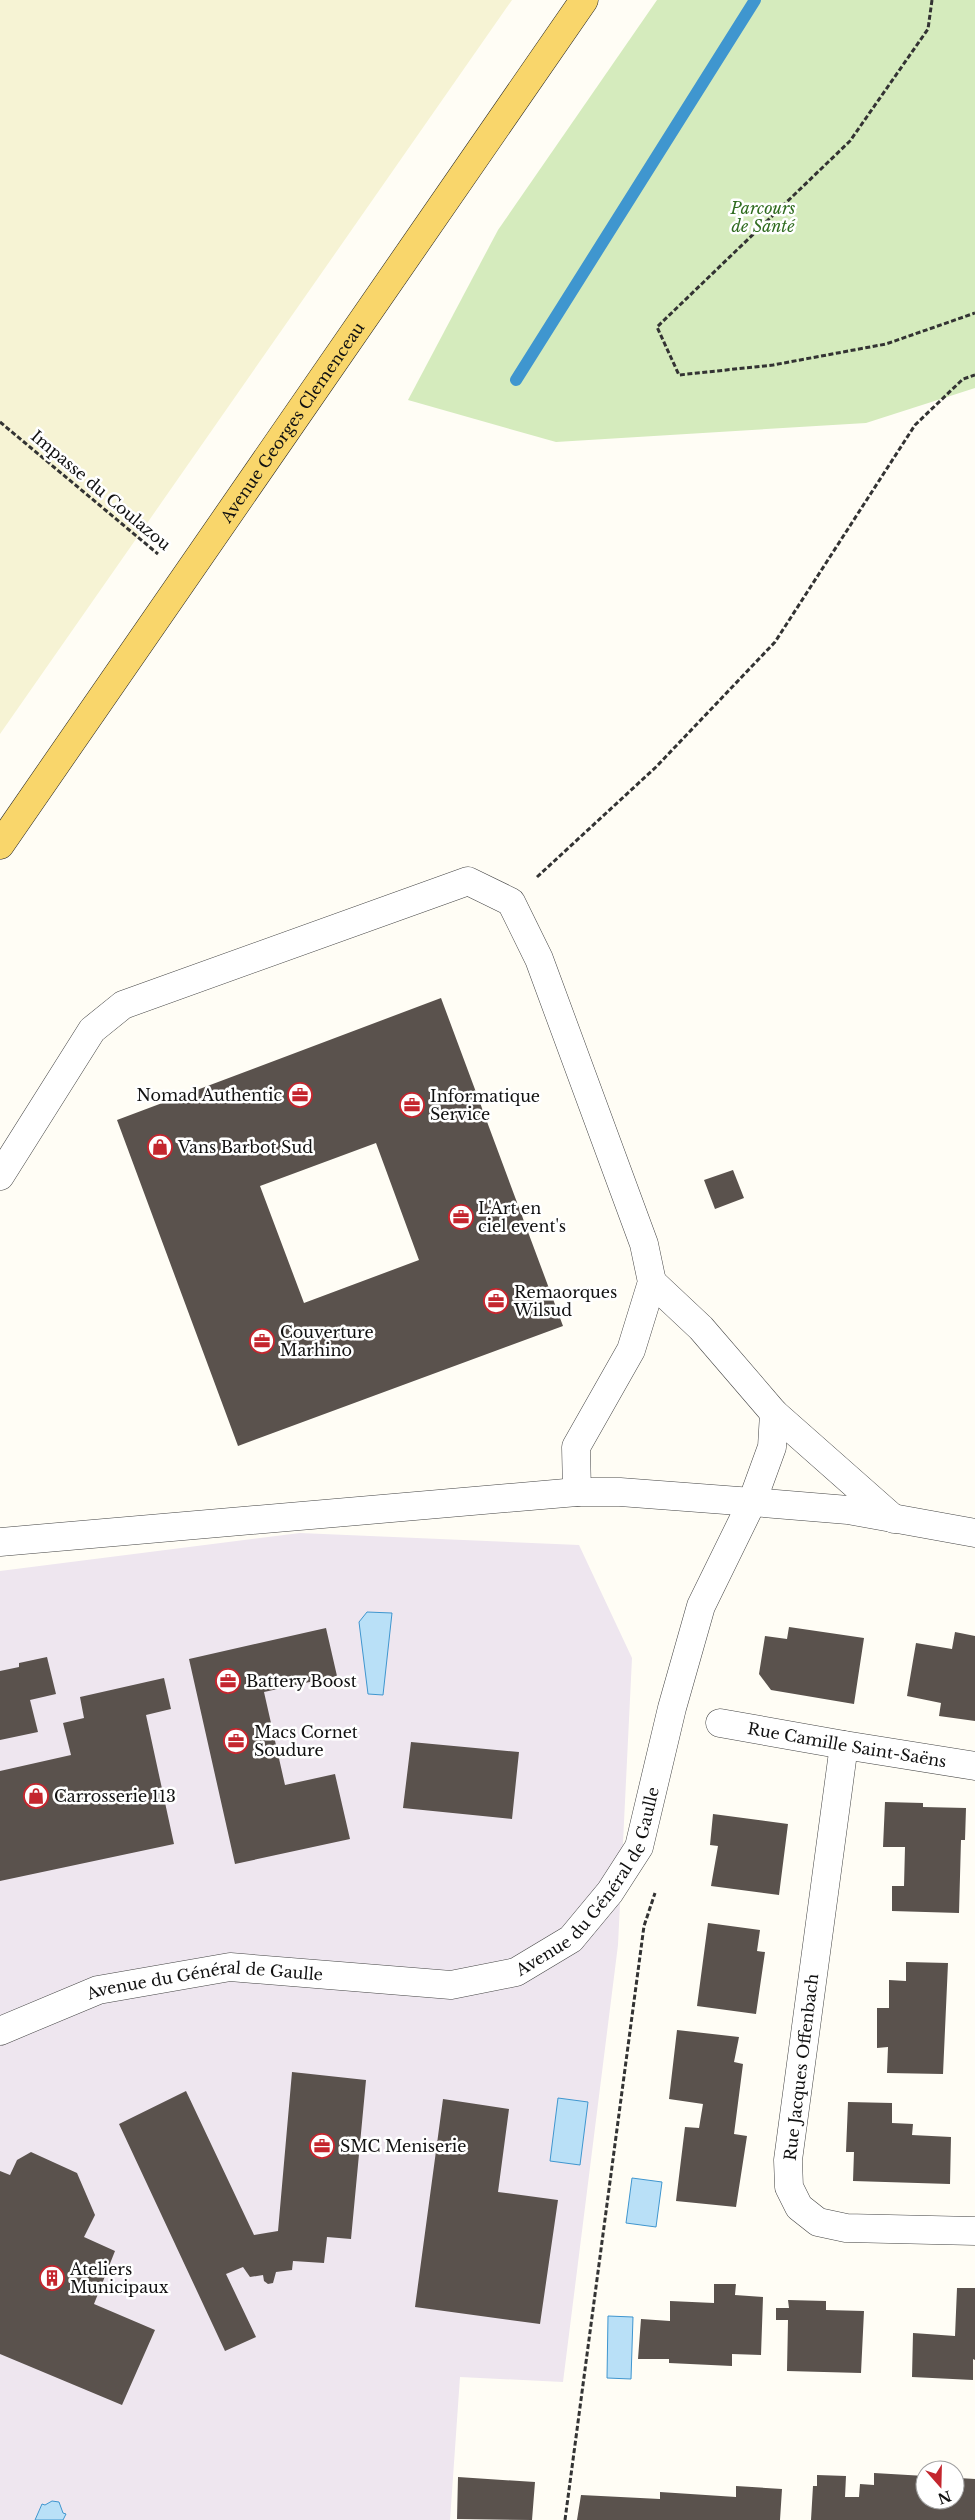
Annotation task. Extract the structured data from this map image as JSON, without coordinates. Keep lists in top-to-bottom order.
{
  "streets": {
    "main road": ["Avenue Georges Clemenceau"],
    "street": ["Rue Camille Saint-Saëns", "Avenue du Général de Gaulle", "Rue Jacques Offenbach"],
    "path": ["Impasse du Coulazou"]
  },
  "crossings": [
    ["Avenue Georges Clemenceau", "Impasse du Coulazou"],
    ["Rue Camille Saint-Saëns", "Rue Jacques Offenbach"]
  ],
  "parks": ["Parcours de Santé"],
  "places": {
    "office": [
      "Nomad Authentic",
      "Informatique Service",
      "L'Art en ciel event's",
      "Remaorques Wilsud",
      "Couverture Marhino",
      "Battery Boost",
      "Macs Cornet Soudure",
      "SMC Meniserie"
    ],
    "shop": ["Vans Barbot Sud", "Carrosserie 113"],
    "building": ["Ateliers Municipaux"]
  },
  "north": "bottom"
}
